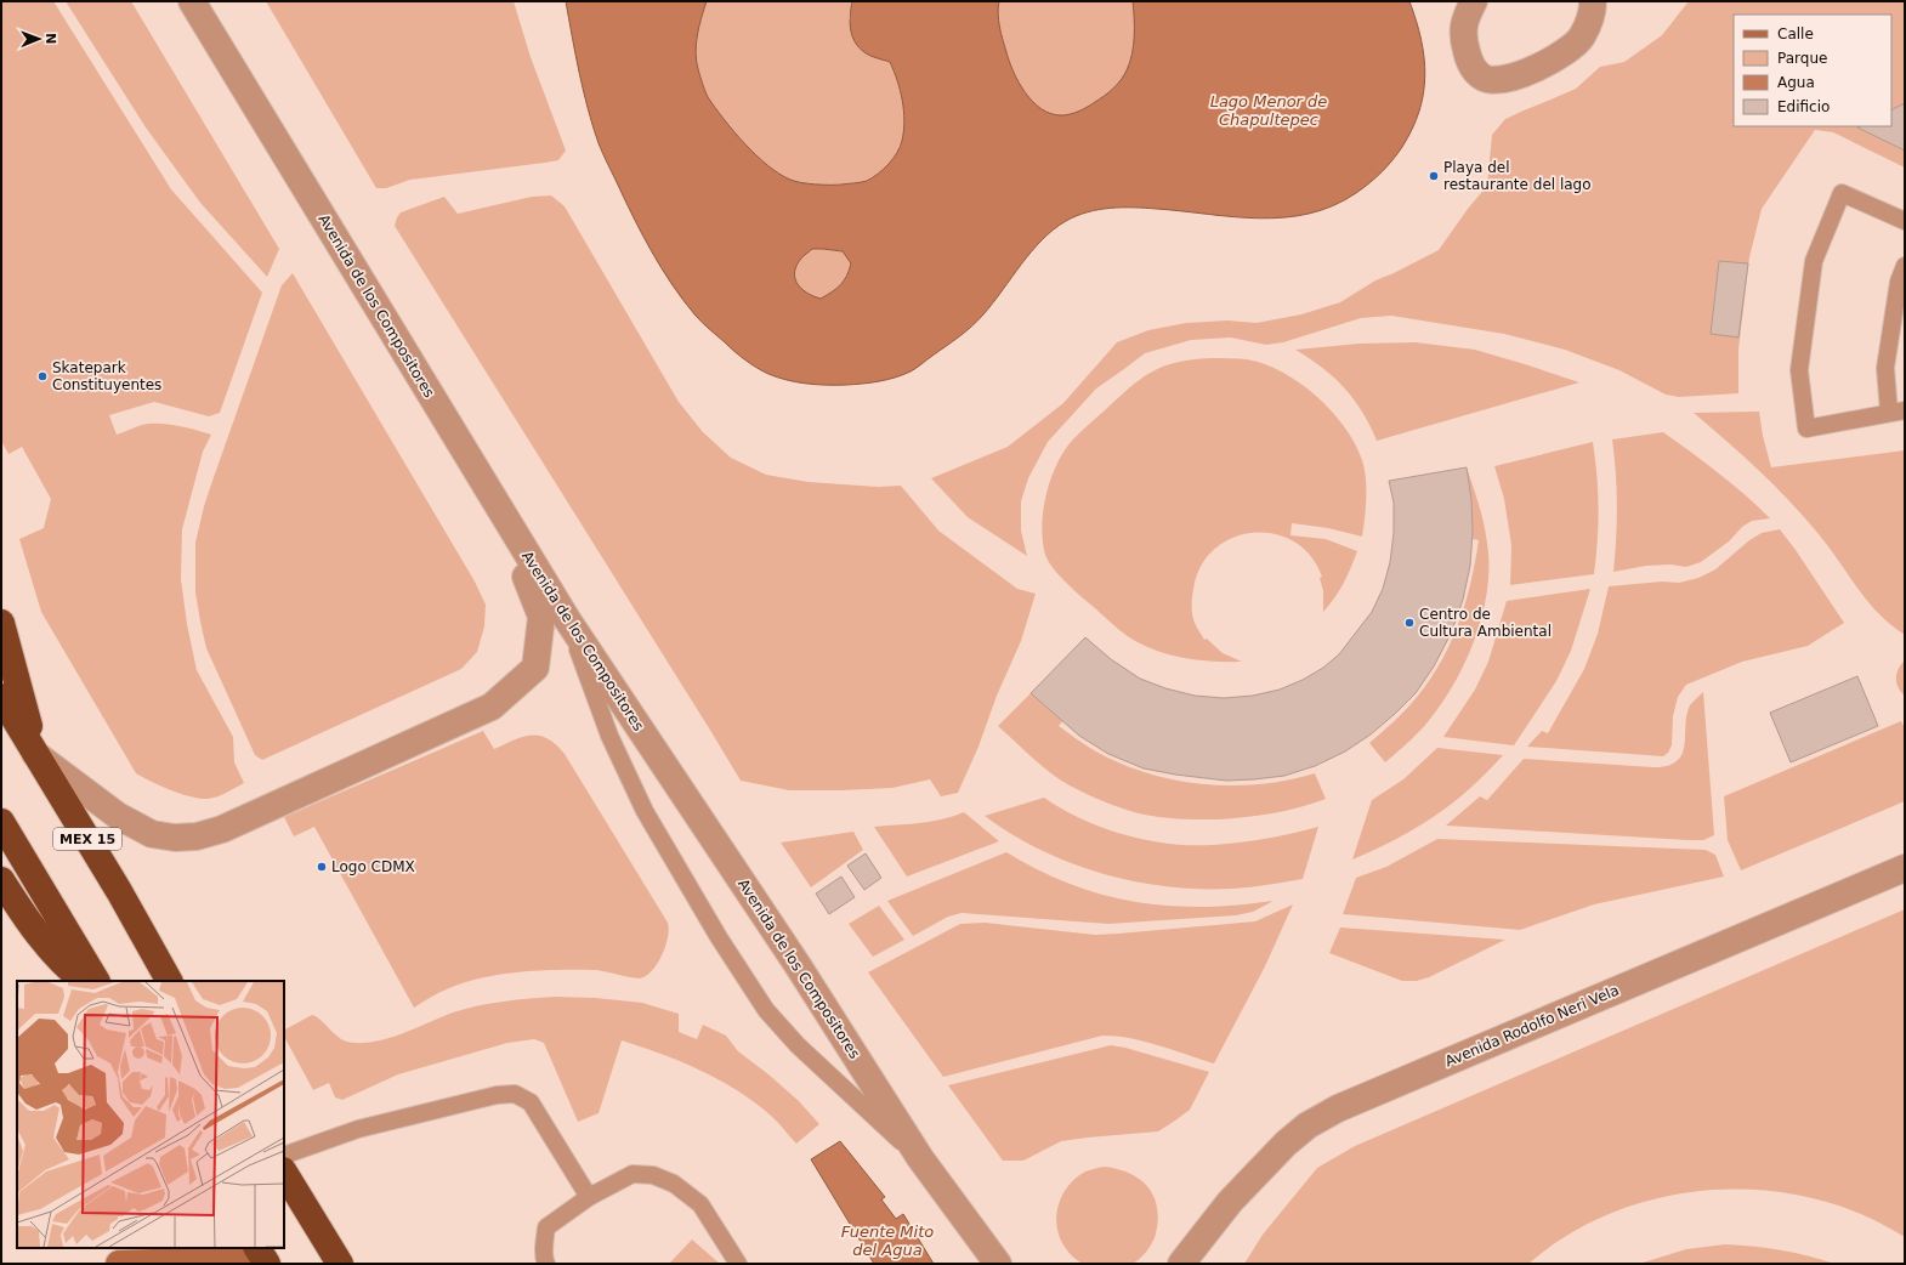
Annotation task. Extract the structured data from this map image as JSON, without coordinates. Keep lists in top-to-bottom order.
{
  "streets": {
    "highway": ["MEX 15"],
    "street": ["Avenida de los Compositores", "Avenida Rodolfo Neri Vela"]
  },
  "water": ["Lago Menor de Chapultepec", "Fuente Mito del Agua"],
  "places": [
    "Playa del restaurante del lago",
    "Skatepark Constituyentes",
    "Centro de Cultura Ambiental",
    "Logo CDMX"
  ],
  "legend": [
    "Calle",
    "Parque",
    "Agua",
    "Edificio"
  ],
  "north": "right"
}
